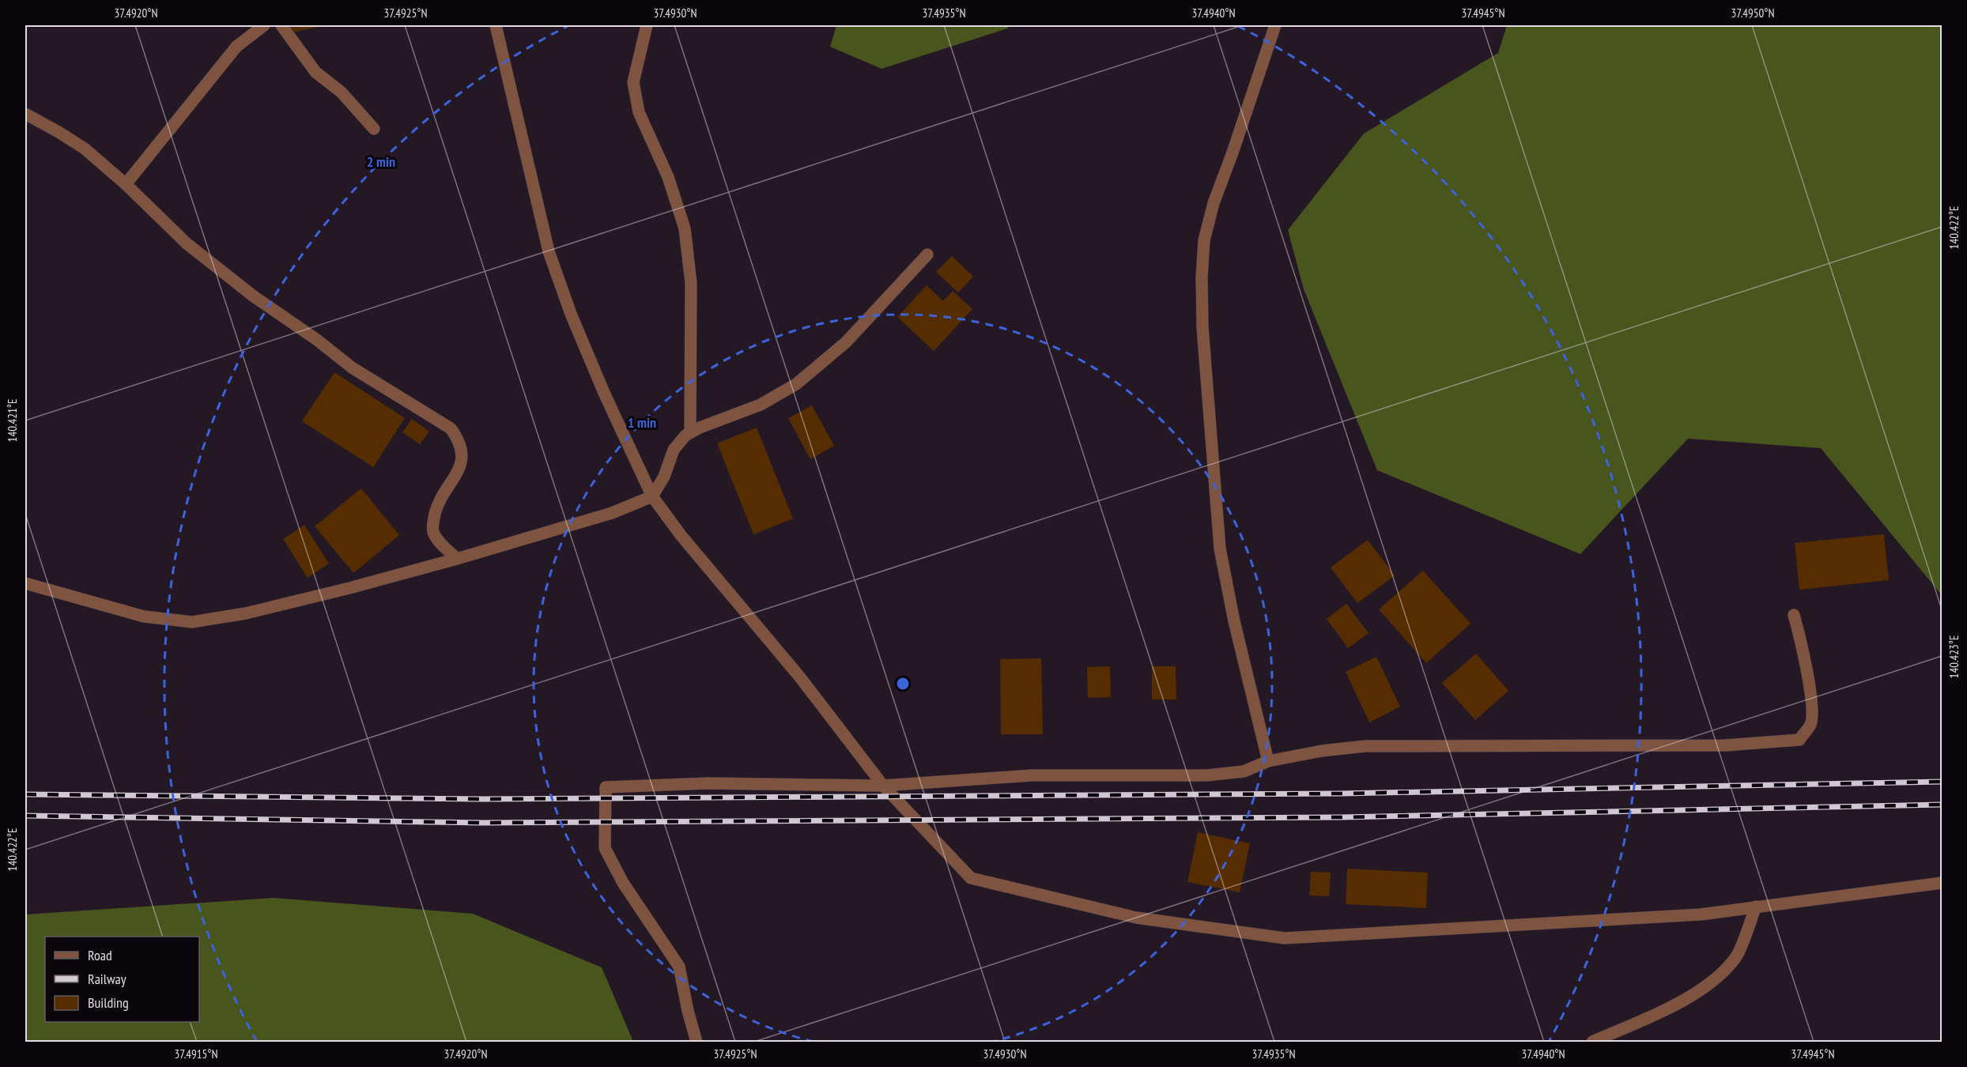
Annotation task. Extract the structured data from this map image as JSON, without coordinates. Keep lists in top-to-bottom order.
{
  "legend": ["Road", "Railway", "Building"],
  "coordinates": [
    "37.4920°N",
    "37.4925°N",
    "37.4930°N",
    "37.4935°N",
    "37.4940°N",
    "37.4945°N",
    "37.4950°N",
    "140.422°E",
    "140.421°E",
    "140.423°E",
    "37.4915°N"
  ],
  "rings": ["2 min", "1 min"]
}
